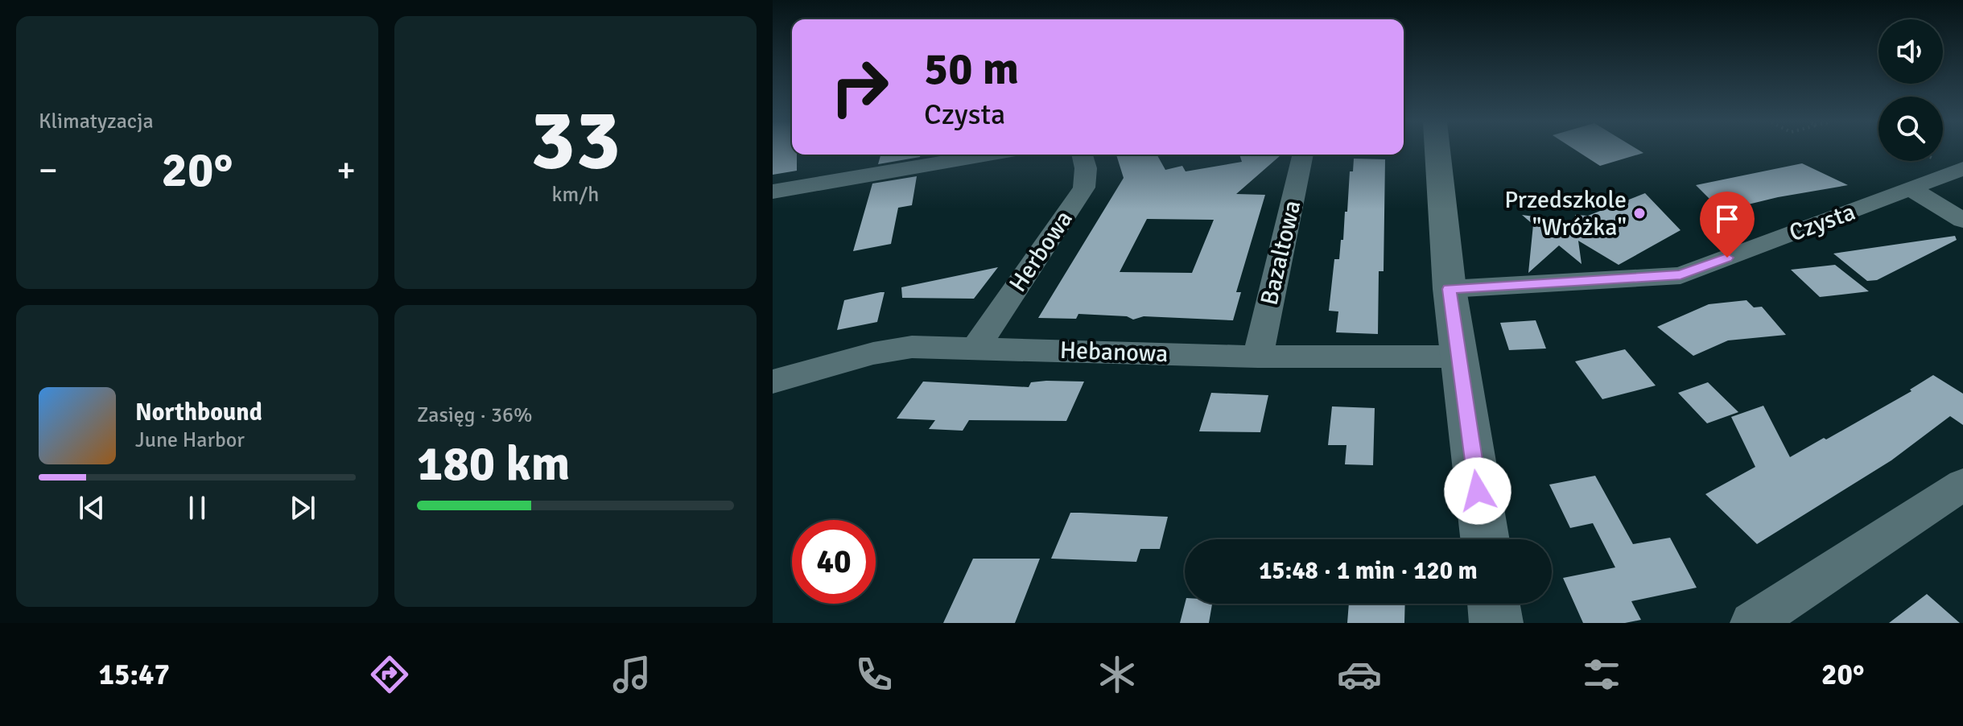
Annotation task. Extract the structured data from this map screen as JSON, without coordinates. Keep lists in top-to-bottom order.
{
  "streets": {
    "street": [
      "Czysta",
      "Herbowa",
      "Bazaltowa",
      "Hebanowa"
    ]
  },
  "crossings": [
    ["Herbowa", "Hebanowa"],
    ["Bazaltowa", "Hebanowa"]
  ],
  "places": ["Przedszkole \"Wróżka\""],
  "page": {
    "tile": [
      "Klimatyzacja",
      ["33", "km/h"],
      ["Zasięg · 36%", "180 km"]
    ],
    "turn": ["50 m", "Czysta"],
    "heat": ["−", "20°", "+"],
    "song": ["Northbound", "June Harbor"],
    "limit": "40",
    "trip": "15:48 · 1 min · 120 m",
    "tabs": ["15:47", "20°"]
  }
}
